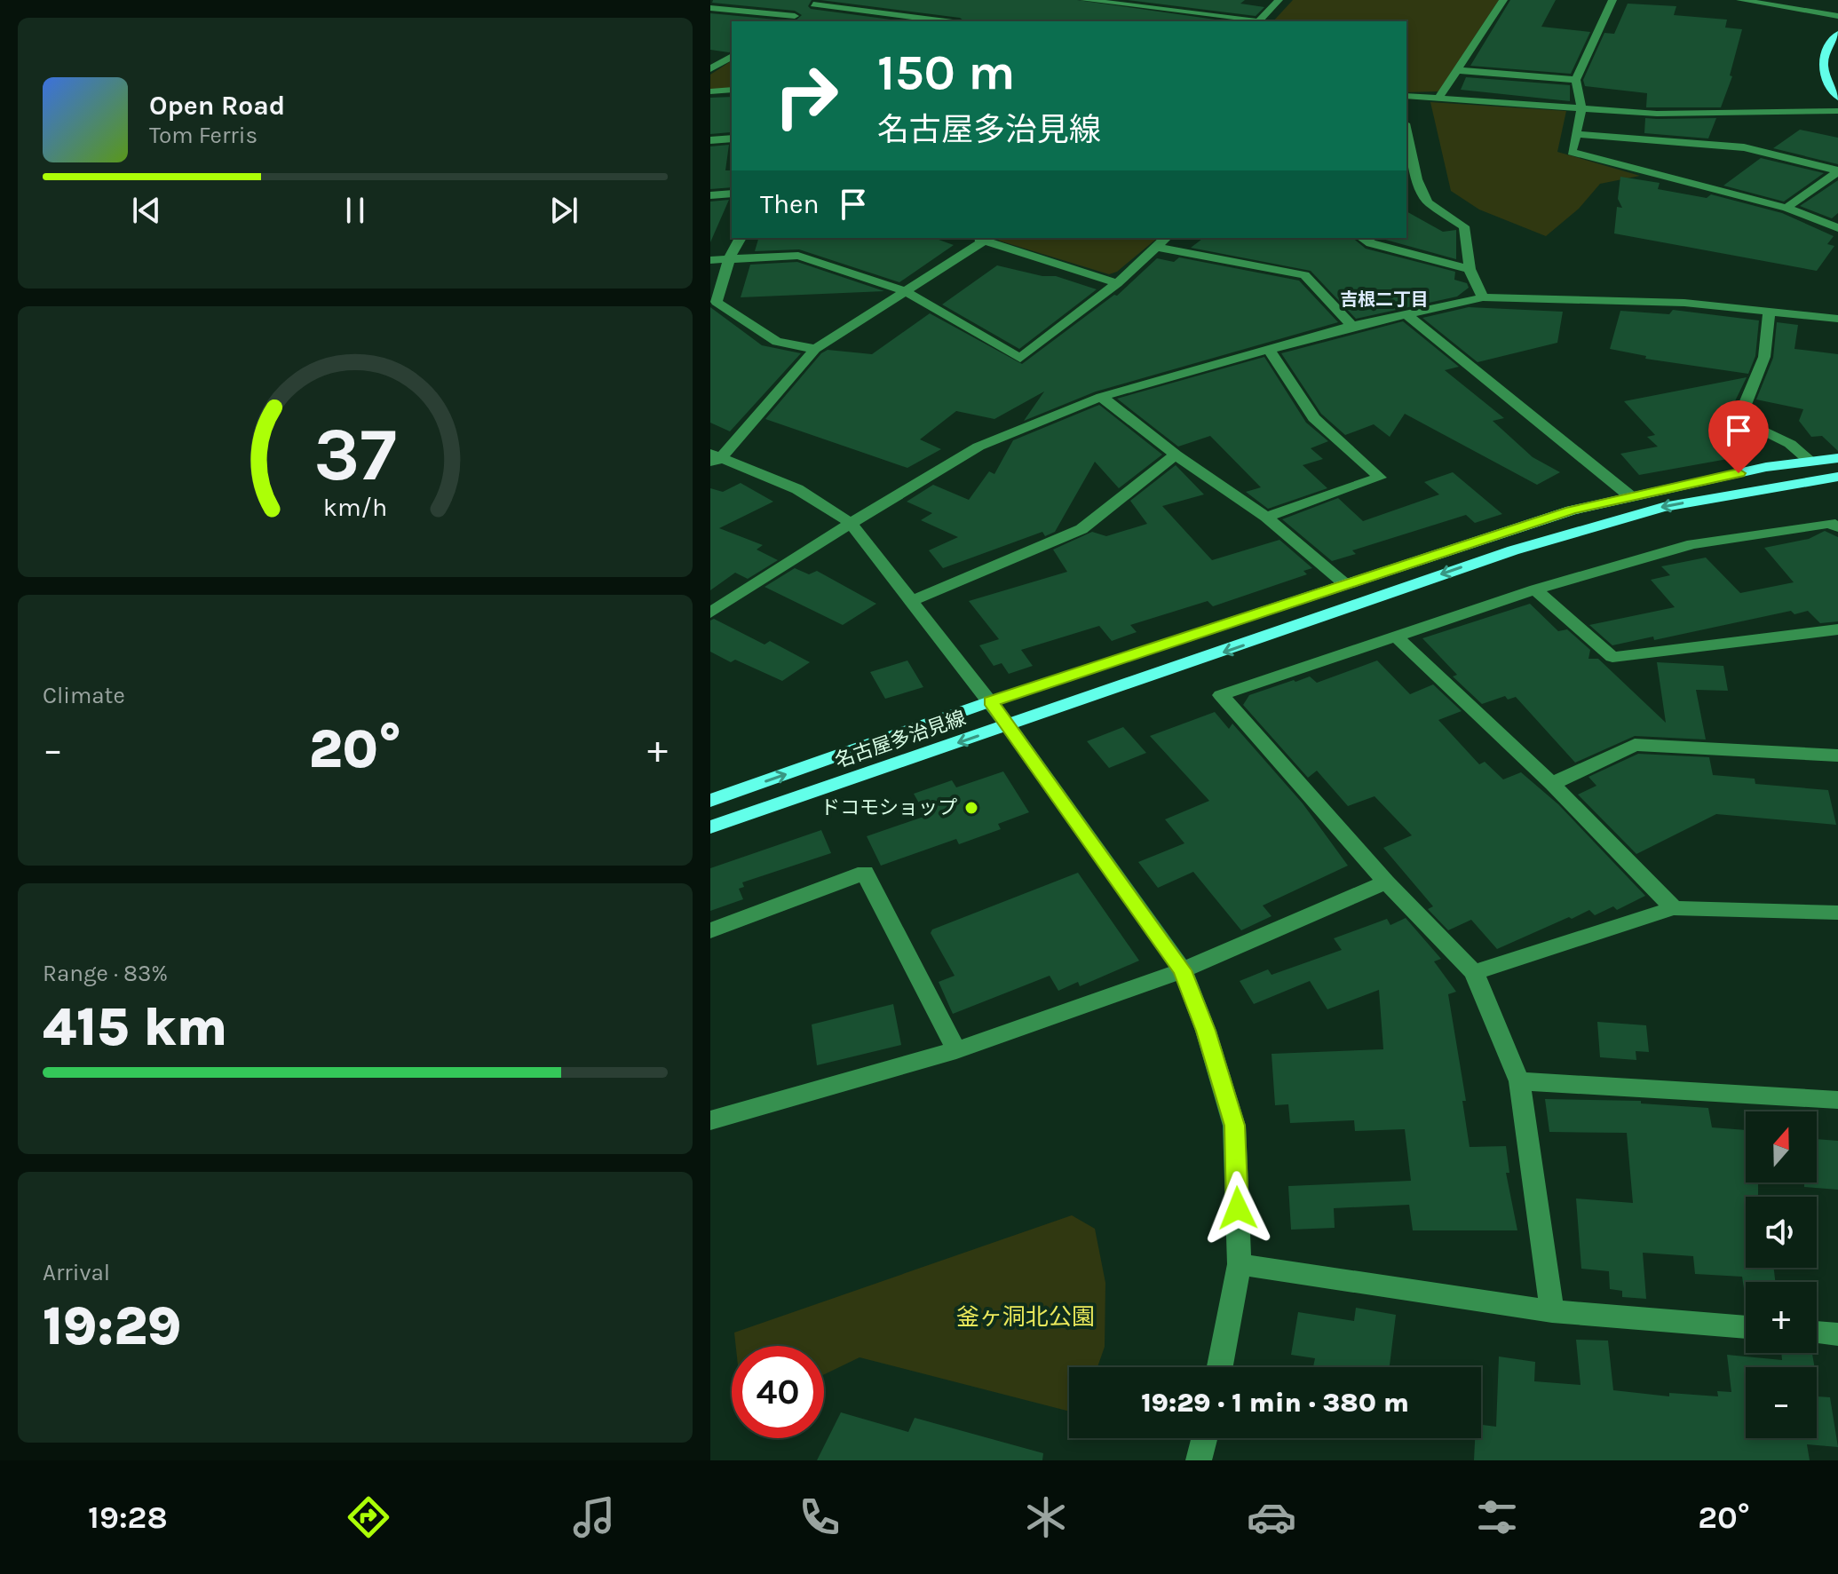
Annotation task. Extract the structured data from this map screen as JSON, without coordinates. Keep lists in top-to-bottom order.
{
  "streets": {
    "main road": ["名古屋多治見線"]
  },
  "districts": ["吉根二丁目"],
  "parks": ["釜ヶ洞北公園"],
  "places": ["ドコモショップ"],
  "north": "top",
  "page": {
    "turn": ["150 m", "名古屋多治見線"],
    "song": ["Open Road", "Tom Ferris"],
    "then": "Then",
    "tile": [
      "Climate",
      ["Range · 83%", "415 km"],
      ["Arrival", "19:29"]
    ],
    "heat": ["−", "20°", "+"],
    "map_buttons": ["+", "−"],
    "limit": "40",
    "trip": "19:29 · 1 min · 380 m",
    "tabs": ["19:28", "20°"],
    "gauge": ["37", "km/h"]
  }
}
